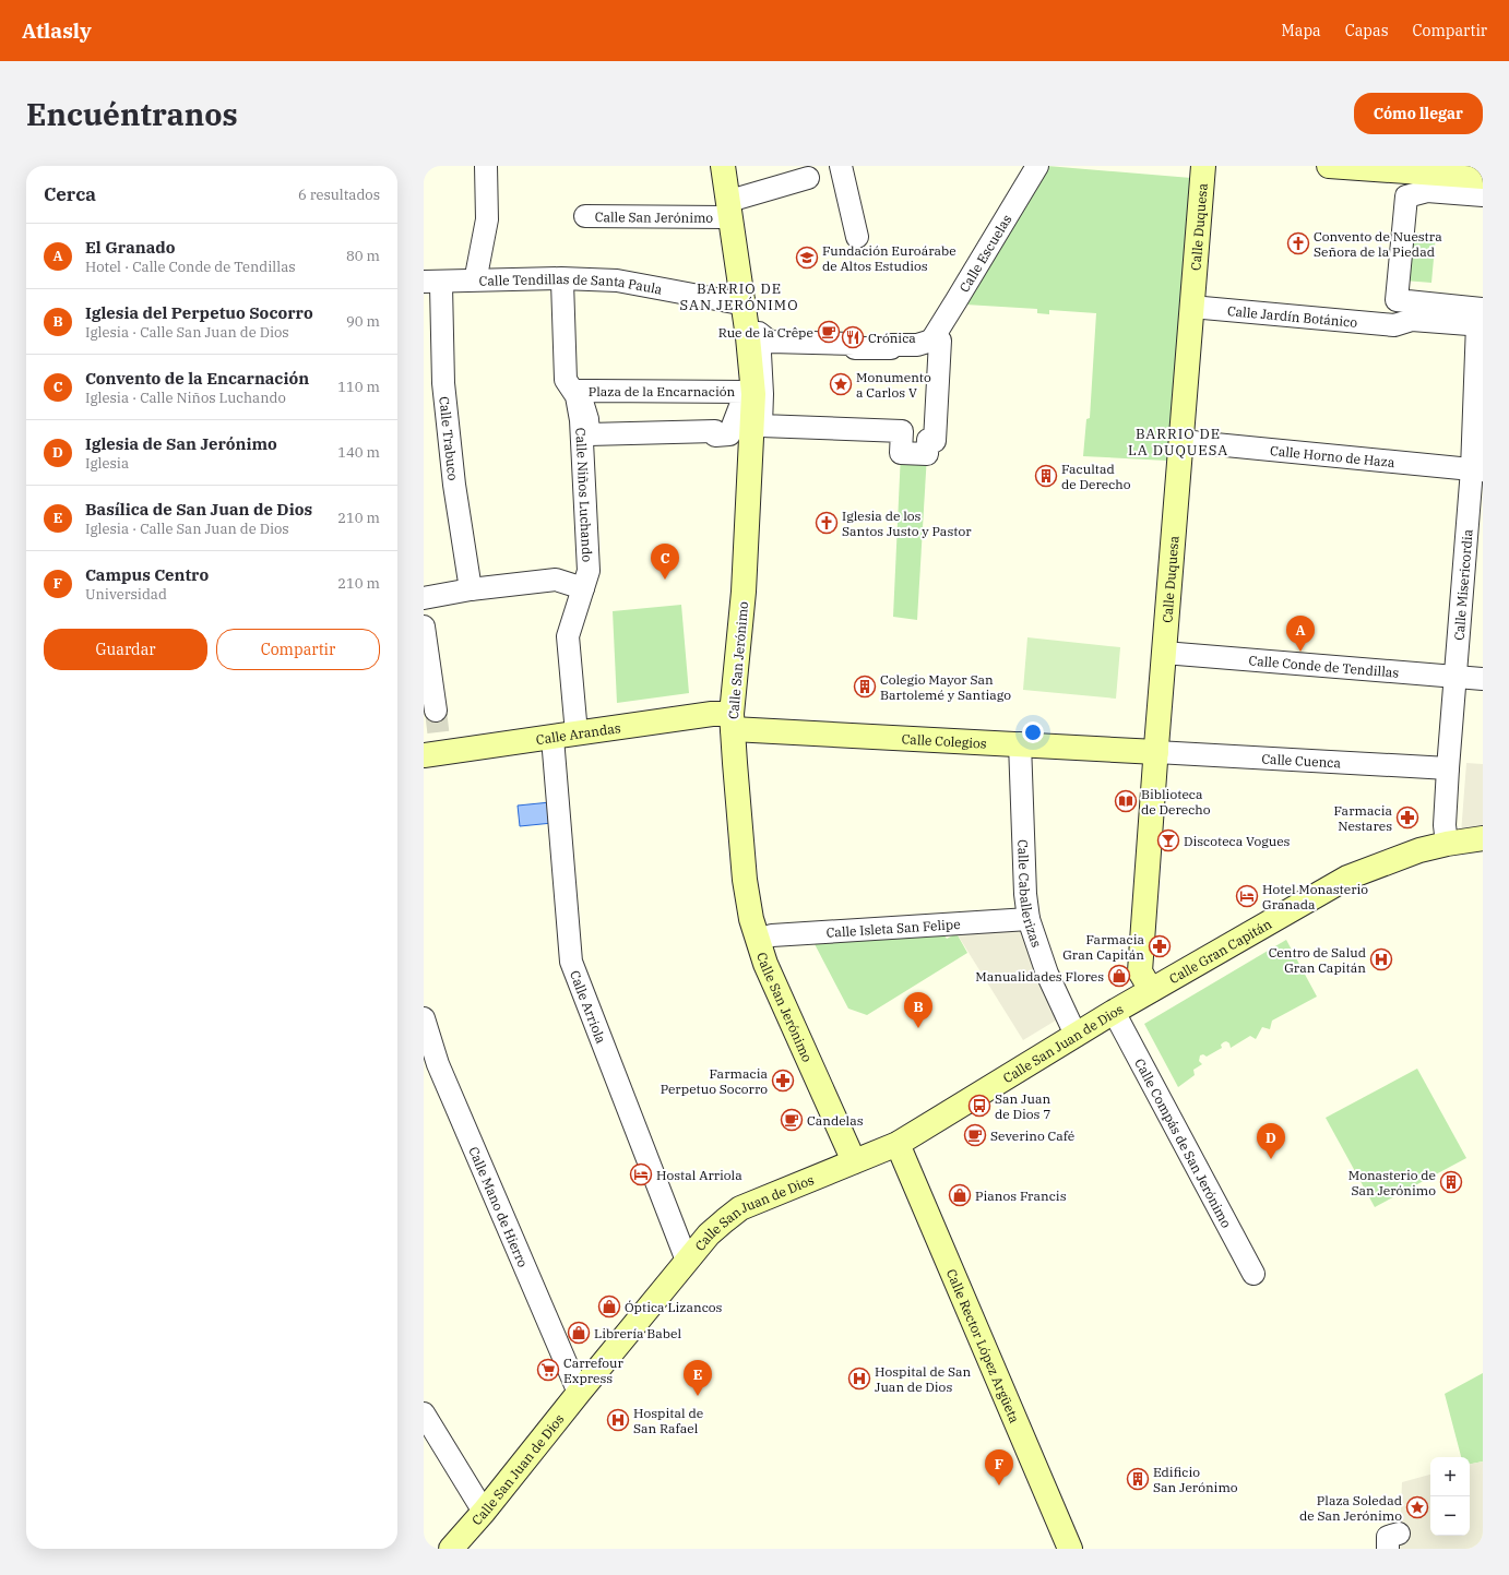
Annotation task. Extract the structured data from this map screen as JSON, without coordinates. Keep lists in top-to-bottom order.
{
  "streets": {
    "main road": [
      "Calle San Jerónimo",
      "Calle Duquesa",
      "Calle Arandas",
      "Calle Colegios",
      "Calle Gran Capitán",
      "Calle San Juan de Dios",
      "Calle Rector López Argüeta"
    ],
    "street": [
      "Calle Escuelas",
      "Calle Tendillas de Santa Paula",
      "Calle Jardín Botánico",
      "Plaza de la Encarnación",
      "Calle Trabuco",
      "Calle Horno de Haza",
      "Calle Niños Luchando",
      "Calle Misericordia",
      "Calle Conde de Tendillas",
      "Calle Cuenca",
      "Calle Caballerizas",
      "Calle Isleta San Felipe",
      "Calle Arriola",
      "Calle Compás de San Jerónimo",
      "Calle Mano de Hierro"
    ]
  },
  "crossings": [
    ["Calle San Jerónimo", "Calle Tendillas de Santa Paula"],
    ["Calle San Jerónimo", "Calle Arandas"],
    ["Calle San Jerónimo", "Calle Colegios"],
    ["Calle San Jerónimo", "Calle Isleta San Felipe"],
    ["Calle San Jerónimo", "Calle San Juan de Dios"],
    ["Calle Duquesa", "Calle Jardín Botánico"],
    ["Calle Duquesa", "Calle Horno de Haza"],
    ["Calle Duquesa", "Calle Conde de Tendillas"],
    ["Calle Duquesa", "Calle Colegios"],
    ["Calle Duquesa", "Calle Cuenca"],
    ["Calle Duquesa", "Calle Gran Capitán"],
    ["Calle Duquesa", "Calle San Juan de Dios"],
    ["Calle Tendillas de Santa Paula", "Calle Trabuco"],
    ["Calle Jardín Botánico", "Calle Misericordia"],
    ["Plaza de la Encarnación", "Calle Niños Luchando"],
    ["Calle Horno de Haza", "Calle Misericordia"],
    ["Calle Niños Luchando", "Calle Arandas"],
    ["Calle Misericordia", "Calle Conde de Tendillas"],
    ["Calle Misericordia", "Calle Cuenca"],
    ["Calle Misericordia", "Calle Gran Capitán"],
    ["Calle Arandas", "Calle Colegios"],
    ["Calle Arandas", "Calle Arriola"],
    ["Calle Colegios", "Calle Cuenca"],
    ["Calle Colegios", "Calle Caballerizas"],
    ["Calle Caballerizas", "Calle Isleta San Felipe"],
    ["Calle Caballerizas", "Calle San Juan de Dios"],
    ["Calle Gran Capitán", "Calle San Juan de Dios"],
    ["Calle Arriola", "Calle San Juan de Dios"],
    ["Calle San Juan de Dios", "Calle Compás de San Jerónimo"],
    ["Calle San Juan de Dios", "Calle Mano de Hierro"],
    ["Calle San Juan de Dios", "Calle Rector López Argüeta"]
  ],
  "districts": ["BARRIO DE SAN JERÓNIMO", "BARRIO DE LA DUQUESA"],
  "places": {
    "church": ["Convento de Nuestra Señora de la Piedad", "Iglesia de los Santos Justo y Pastor"],
    "school or university": ["Fundación Euroárabe de Altos Estudios"],
    "cafe": ["Rue de la Crêpe", "Candelas", "Severino Café"],
    "restaurant": ["Crónica"],
    "place": ["Monumento a Carlos V", "Plaza Soledad de San Jerónimo"],
    "building": [
      "Facultad de Derecho",
      "Colegio Mayor San Bartolemé y Santiago",
      "Monasterio de San Jerónimo",
      "Edificio San Jerónimo"
    ],
    "library": ["Biblioteca de Derecho"],
    "pharmacy": ["Farmacia Nestares", "Farmacia Gran Capitán", "Farmacia Perpetuo Socorro"],
    "bar": ["Discoteca Vogues"],
    "hotel": ["Hotel Monasterio Granada", "Hostal Arriola"],
    "hospital": ["Centro de Salud Gran Capitán", "Hospital de San Juan de Dios", "Hospital de San Rafael"],
    "shop": [
      "Manualidades Flores",
      "Pianos Francis",
      "Óptica Lizancos",
      "Librería Babel"
    ],
    "bus stop": ["San Juan de Dios 7"],
    "supermarket": ["Carrefour Express"]
  },
  "page": {
    "header": "Atlasly",
    "nav": ["Mapa", "Capas", "Compartir"],
    "buttons": [
      "Cómo llegar",
      ["Guardar", "Compartir"]
    ],
    "title": "Encuéntranos",
    "heading": ["Cerca", "6 resultados"],
    "list": [
      {
        "mark": "A",
        "name": "El Granado",
        "note": "Hotel · Calle Conde de Tendillas",
        "value": "80 m"
      },
      {
        "mark": "B",
        "name": "Iglesia del Perpetuo Socorro",
        "note": "Iglesia · Calle San Juan de Dios",
        "value": "90 m"
      },
      {
        "mark": "C",
        "name": "Convento de la Encarnación",
        "note": "Iglesia · Calle Niños Luchando",
        "value": "110 m"
      },
      {
        "mark": "D",
        "name": "Iglesia de San Jerónimo",
        "note": "Iglesia",
        "value": "140 m"
      },
      {
        "mark": "E",
        "name": "Basílica de San Juan de Dios",
        "note": "Iglesia · Calle San Juan de Dios",
        "value": "210 m"
      },
      {
        "mark": "F",
        "name": "Campus Centro",
        "note": "Universidad",
        "value": "210 m"
      }
    ],
    "pins": [
      "C",
      "A",
      "B",
      "D",
      "E",
      "F"
    ],
    "map_buttons": ["+", "−"]
  }
}
